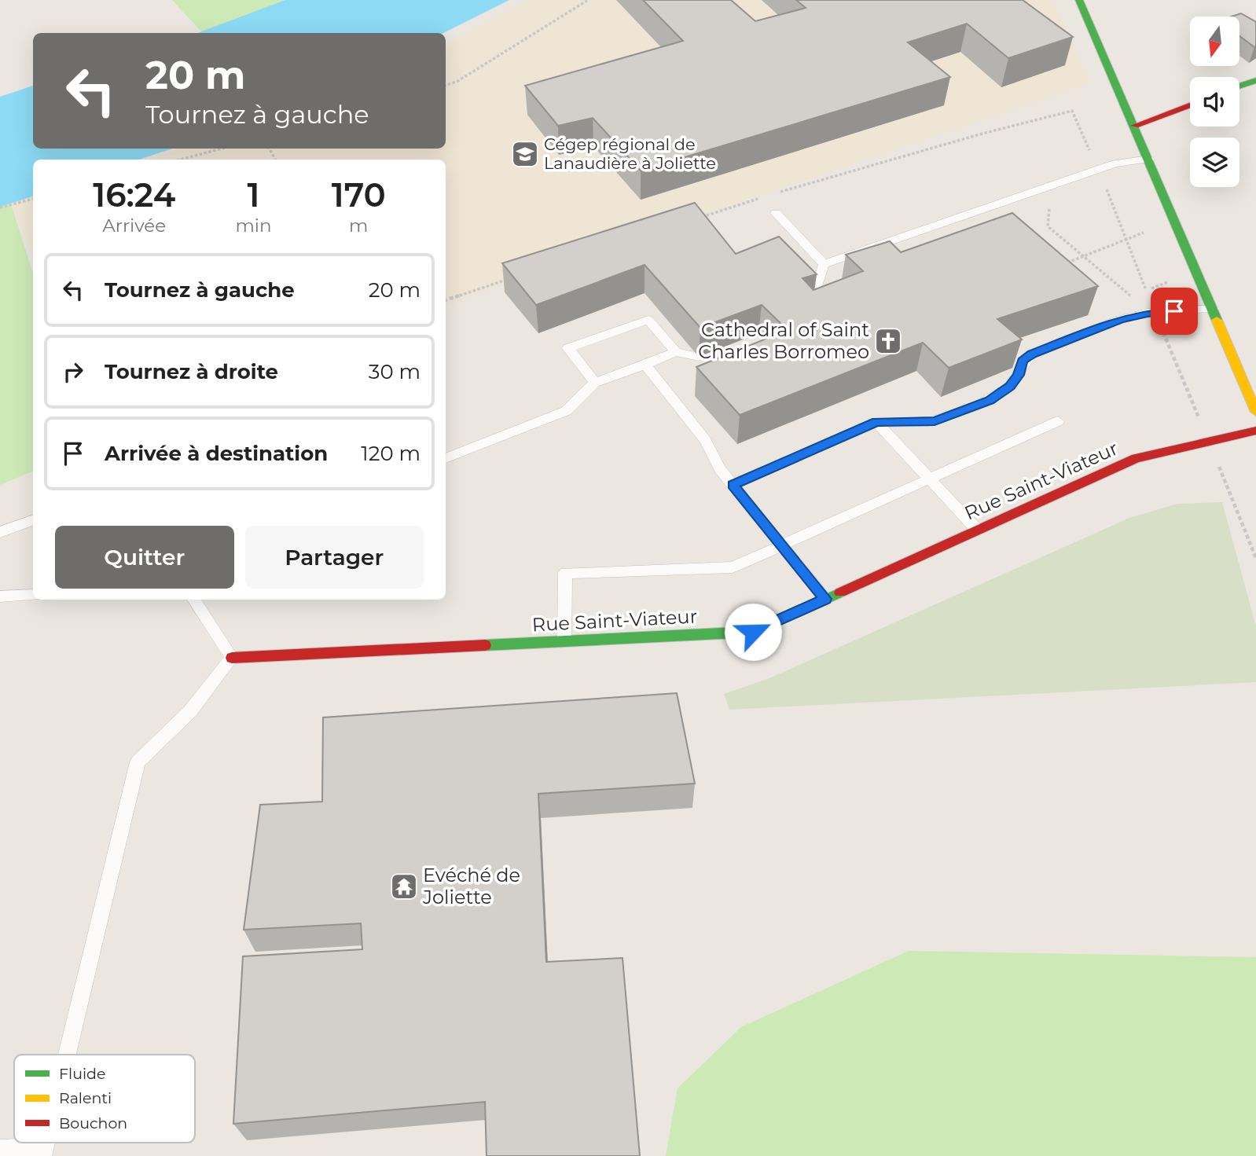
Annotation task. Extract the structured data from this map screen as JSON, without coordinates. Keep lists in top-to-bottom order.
{
  "streets": {
    "street": ["Rue Saint-Viateur"]
  },
  "places": {
    "school or university": ["Cégep régional de Lanaudière à Joliette"],
    "church": ["Cathedral of Saint Charles Borromeo"],
    "temple": ["Evéché de Joliette"]
  },
  "legend": ["Fluide", "Ralenti", "Bouchon"],
  "north": "bottom",
  "page": {
    "turn": ["20 m", "Tournez à gauche"],
    "eta": [
      "16:24",
      "Arrivée",
      "1",
      "min",
      "170",
      "m"
    ],
    "list": [
      {
        "name": "Tournez à gauche",
        "value": "20 m"
      },
      {
        "name": "Tournez à droite",
        "value": "30 m"
      },
      {
        "name": "Arrivée à destination",
        "value": "120 m"
      }
    ],
    "buttons": ["Quitter", "Partager"]
  }
}
